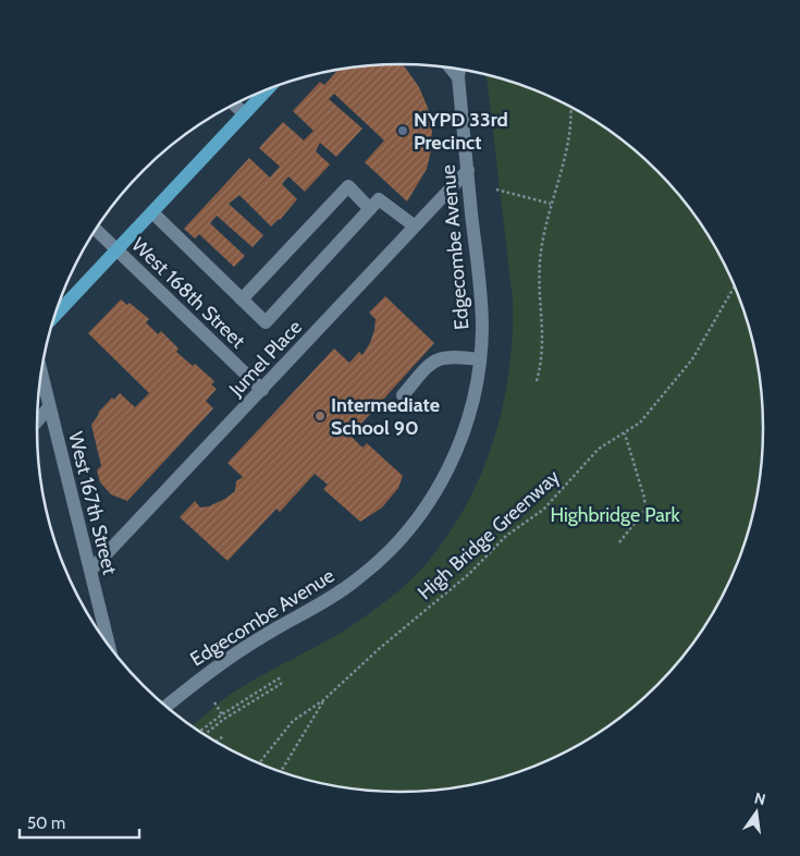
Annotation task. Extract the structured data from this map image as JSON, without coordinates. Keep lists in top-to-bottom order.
{
  "streets": {
    "street": [
      "Edgecombe Avenue",
      "West 168th Street",
      "Jumel Place",
      "West 167th Street"
    ],
    "path": ["High Bridge Greenway"]
  },
  "crossings": [
    ["Edgecombe Avenue", "Jumel Place"],
    ["West 168th Street", "Jumel Place"],
    ["Jumel Place", "West 167th Street"]
  ],
  "parks": ["Highbridge Park"],
  "places": ["NYPD 33rd Precinct", "Intermediate School 90"],
  "scale_bar": "50 m",
  "north": "top"
}
